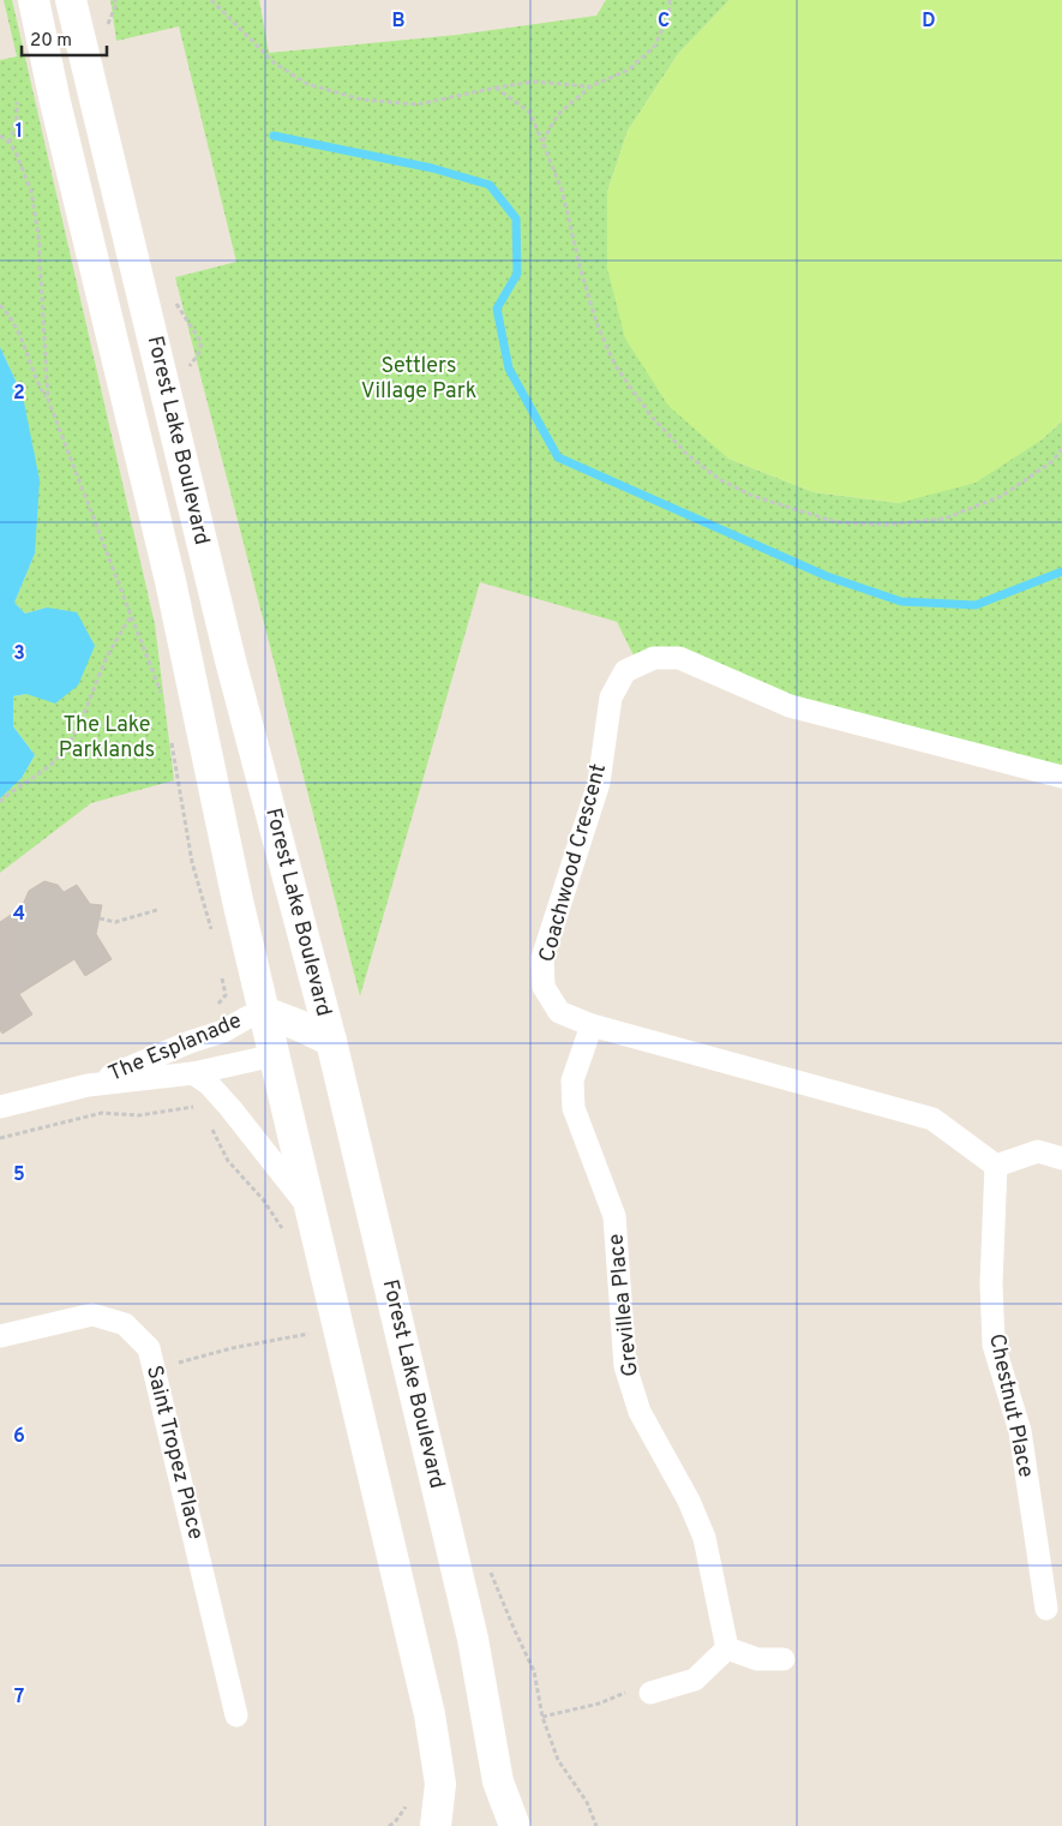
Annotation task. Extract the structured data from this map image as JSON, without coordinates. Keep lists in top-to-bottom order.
{
  "streets": {
    "main road": ["Forest Lake Boulevard"],
    "street": [
      "Coachwood Crescent",
      "The Esplanade",
      "Grevillea Place",
      "Chestnut Place",
      "Saint Tropez Place"
    ]
  },
  "crossings": [
    ["Forest Lake Boulevard", "The Esplanade"],
    ["Coachwood Crescent", "Grevillea Place"],
    ["Coachwood Crescent", "Chestnut Place"]
  ],
  "parks": ["Settlers Village Park", "The Lake Parklands"],
  "scale_bar": "20 m",
  "grid": {
    "columns": ["B", "C", "D"],
    "rows": [
      "1",
      "2",
      "3",
      "4",
      "5",
      "6",
      "7"
    ]
  }
}
